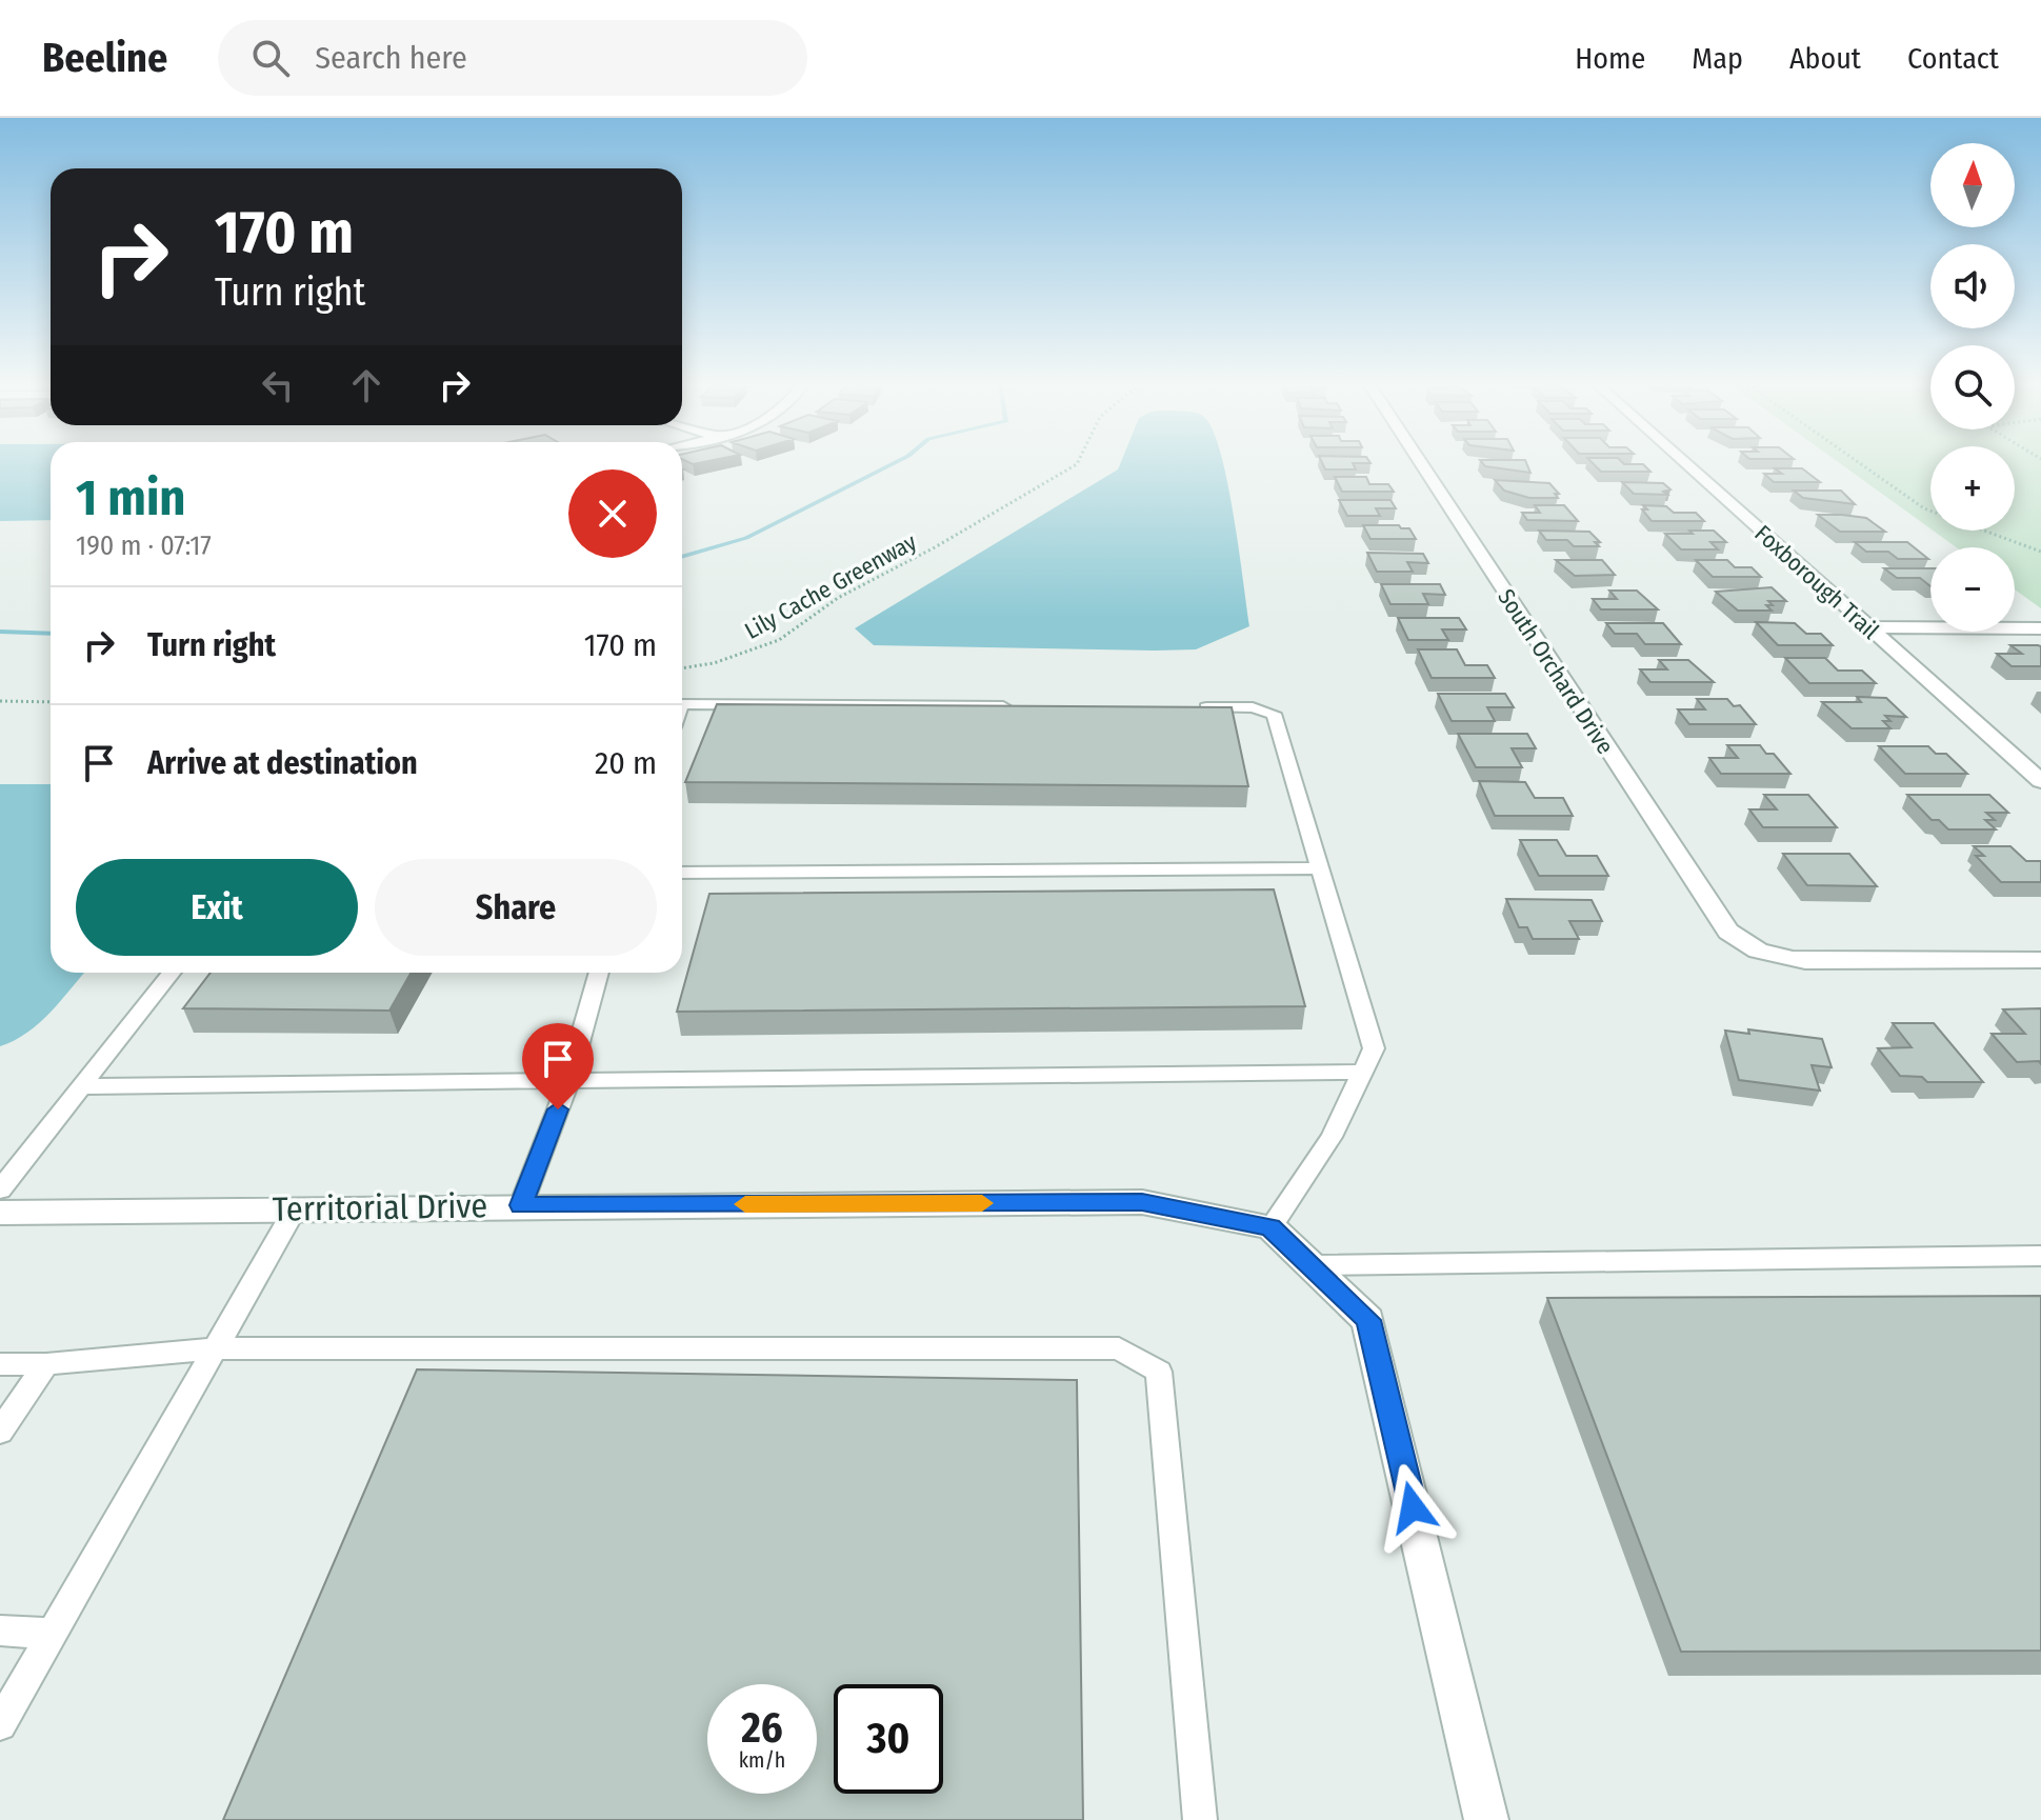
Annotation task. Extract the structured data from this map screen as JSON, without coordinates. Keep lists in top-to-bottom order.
{
  "streets": {
    "street": ["Foxborough Trail", "South Orchard Drive", "Territorial Drive"],
    "path": ["Lily Cache Greenway"]
  },
  "north": "top",
  "page": {
    "header": "Beeline",
    "search": "Search here",
    "nav": [
      "Home",
      "Map",
      "About",
      "Contact"
    ],
    "map_buttons": ["+", "−"],
    "turn": ["170 m", "Turn right"],
    "heading": ["1 min", "190 m · 07:17"],
    "list": [
      {
        "name": "Turn right",
        "value": "170 m"
      },
      {
        "name": "Arrive at destination",
        "value": "20 m"
      }
    ],
    "buttons": ["Exit", "Share"],
    "speed": "26 km/h",
    "limit": "30"
  }
}
